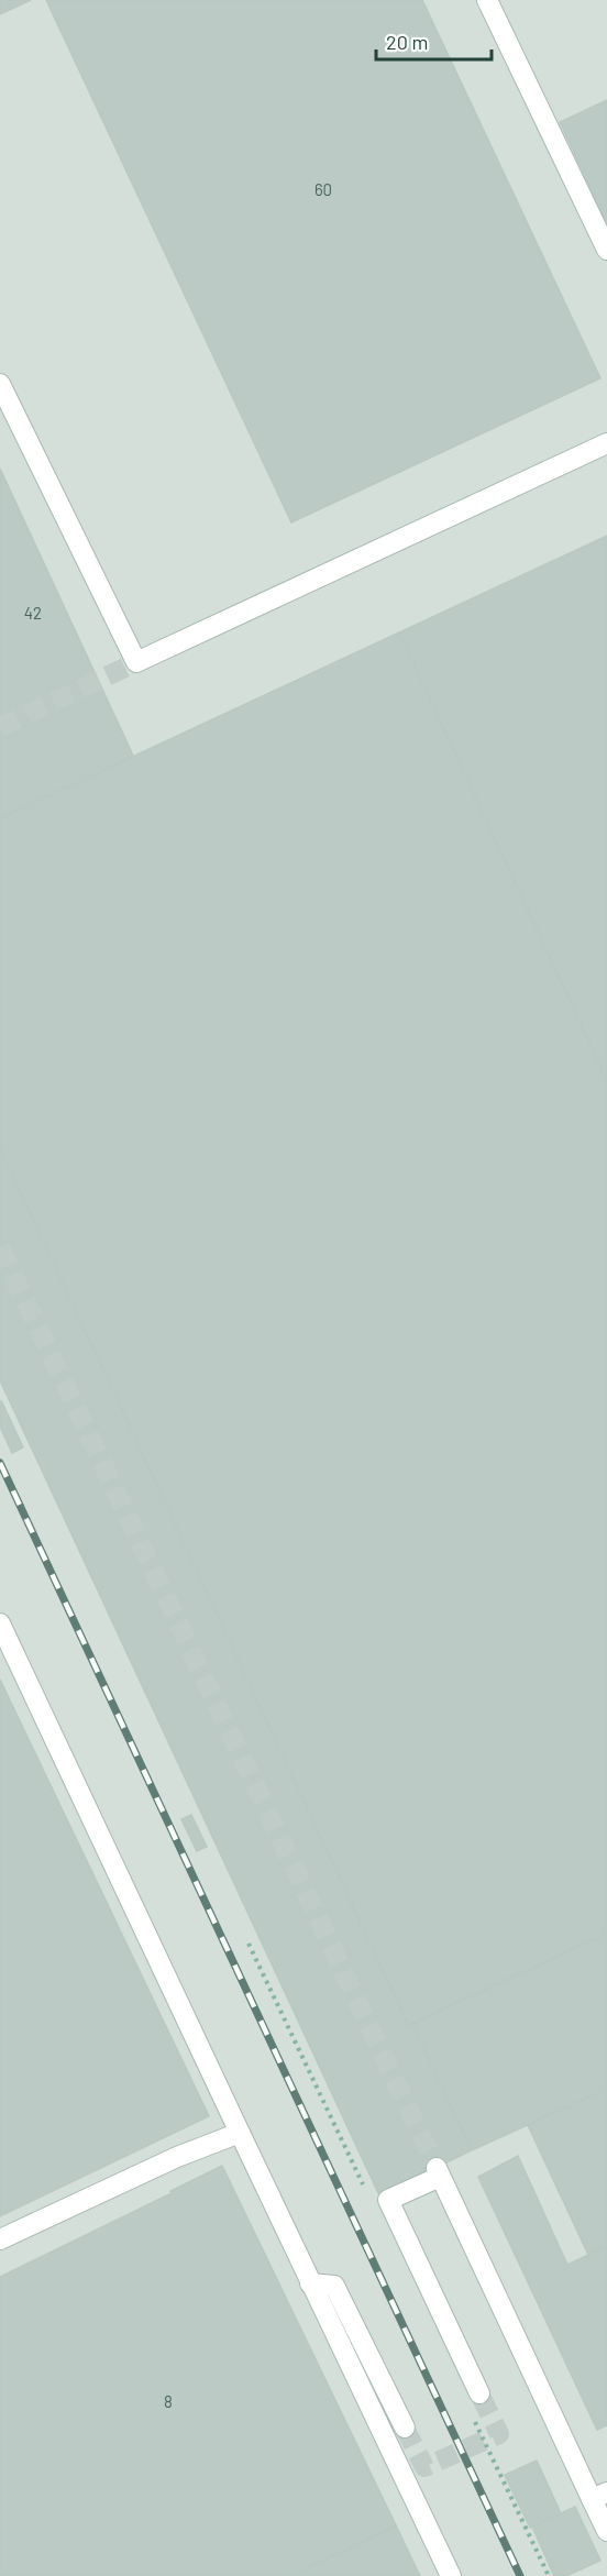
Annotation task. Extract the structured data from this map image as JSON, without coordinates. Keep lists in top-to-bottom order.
{
  "house_numbers": ["60", "42", "8"],
  "scale_bar": "20 m"
}
